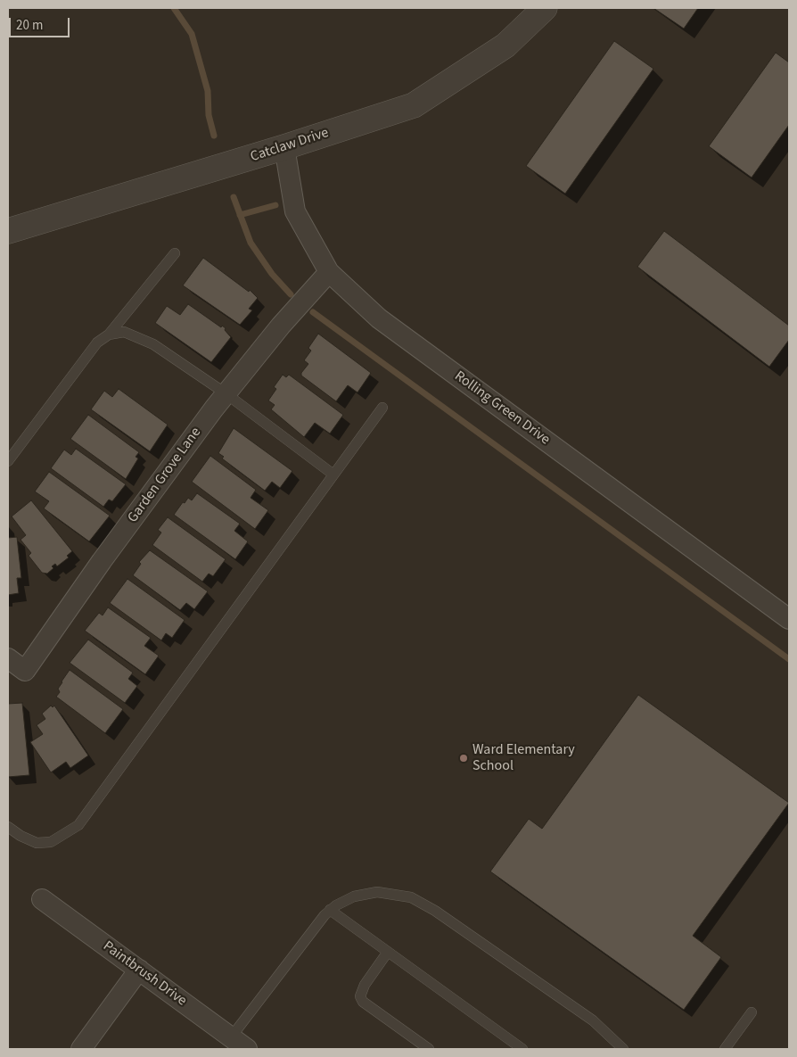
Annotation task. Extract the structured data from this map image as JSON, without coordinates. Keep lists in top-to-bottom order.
{
  "streets": {
    "street": [
      "Catclaw Drive",
      "Rolling Green Drive",
      "Garden Grove Lane",
      "Paintbrush Drive"
    ]
  },
  "crossings": [
    ["Catclaw Drive", "Rolling Green Drive"],
    ["Rolling Green Drive", "Garden Grove Lane"]
  ],
  "places": ["Ward Elementary School"],
  "scale_bar": "20 m"
}
